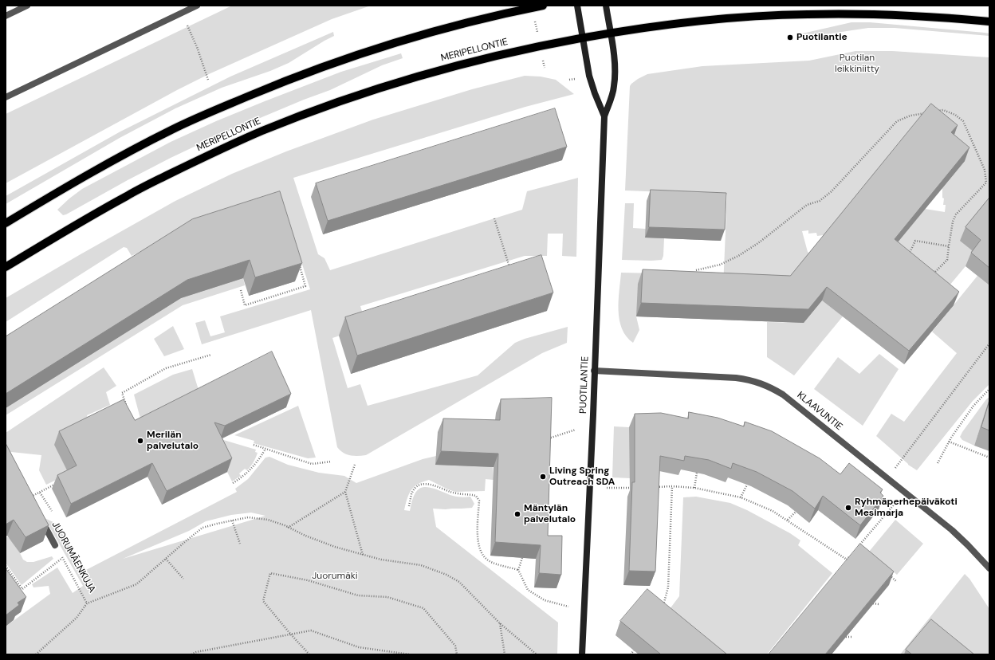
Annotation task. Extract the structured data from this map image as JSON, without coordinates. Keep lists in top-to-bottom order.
{
  "streets": {
    "main road": ["MERIPELLONTIE"],
    "street": ["PUOTILANTIE", "KLAAVUNTIE", "JUORUMÄENKUJA"]
  },
  "crossings": [
    ["MERIPELLONTIE", "PUOTILANTIE"],
    ["PUOTILANTIE", "KLAAVUNTIE"]
  ],
  "parks": ["Puotilan leikkiniitty", "Juorumäki"],
  "places": [
    "Puotilantie",
    "Merilän palvelutalo",
    "Living Spring Outreach SDA",
    "Ryhmäperhepäiväkoti Mesimarja",
    "Mäntylän palvelutalo"
  ]
}
